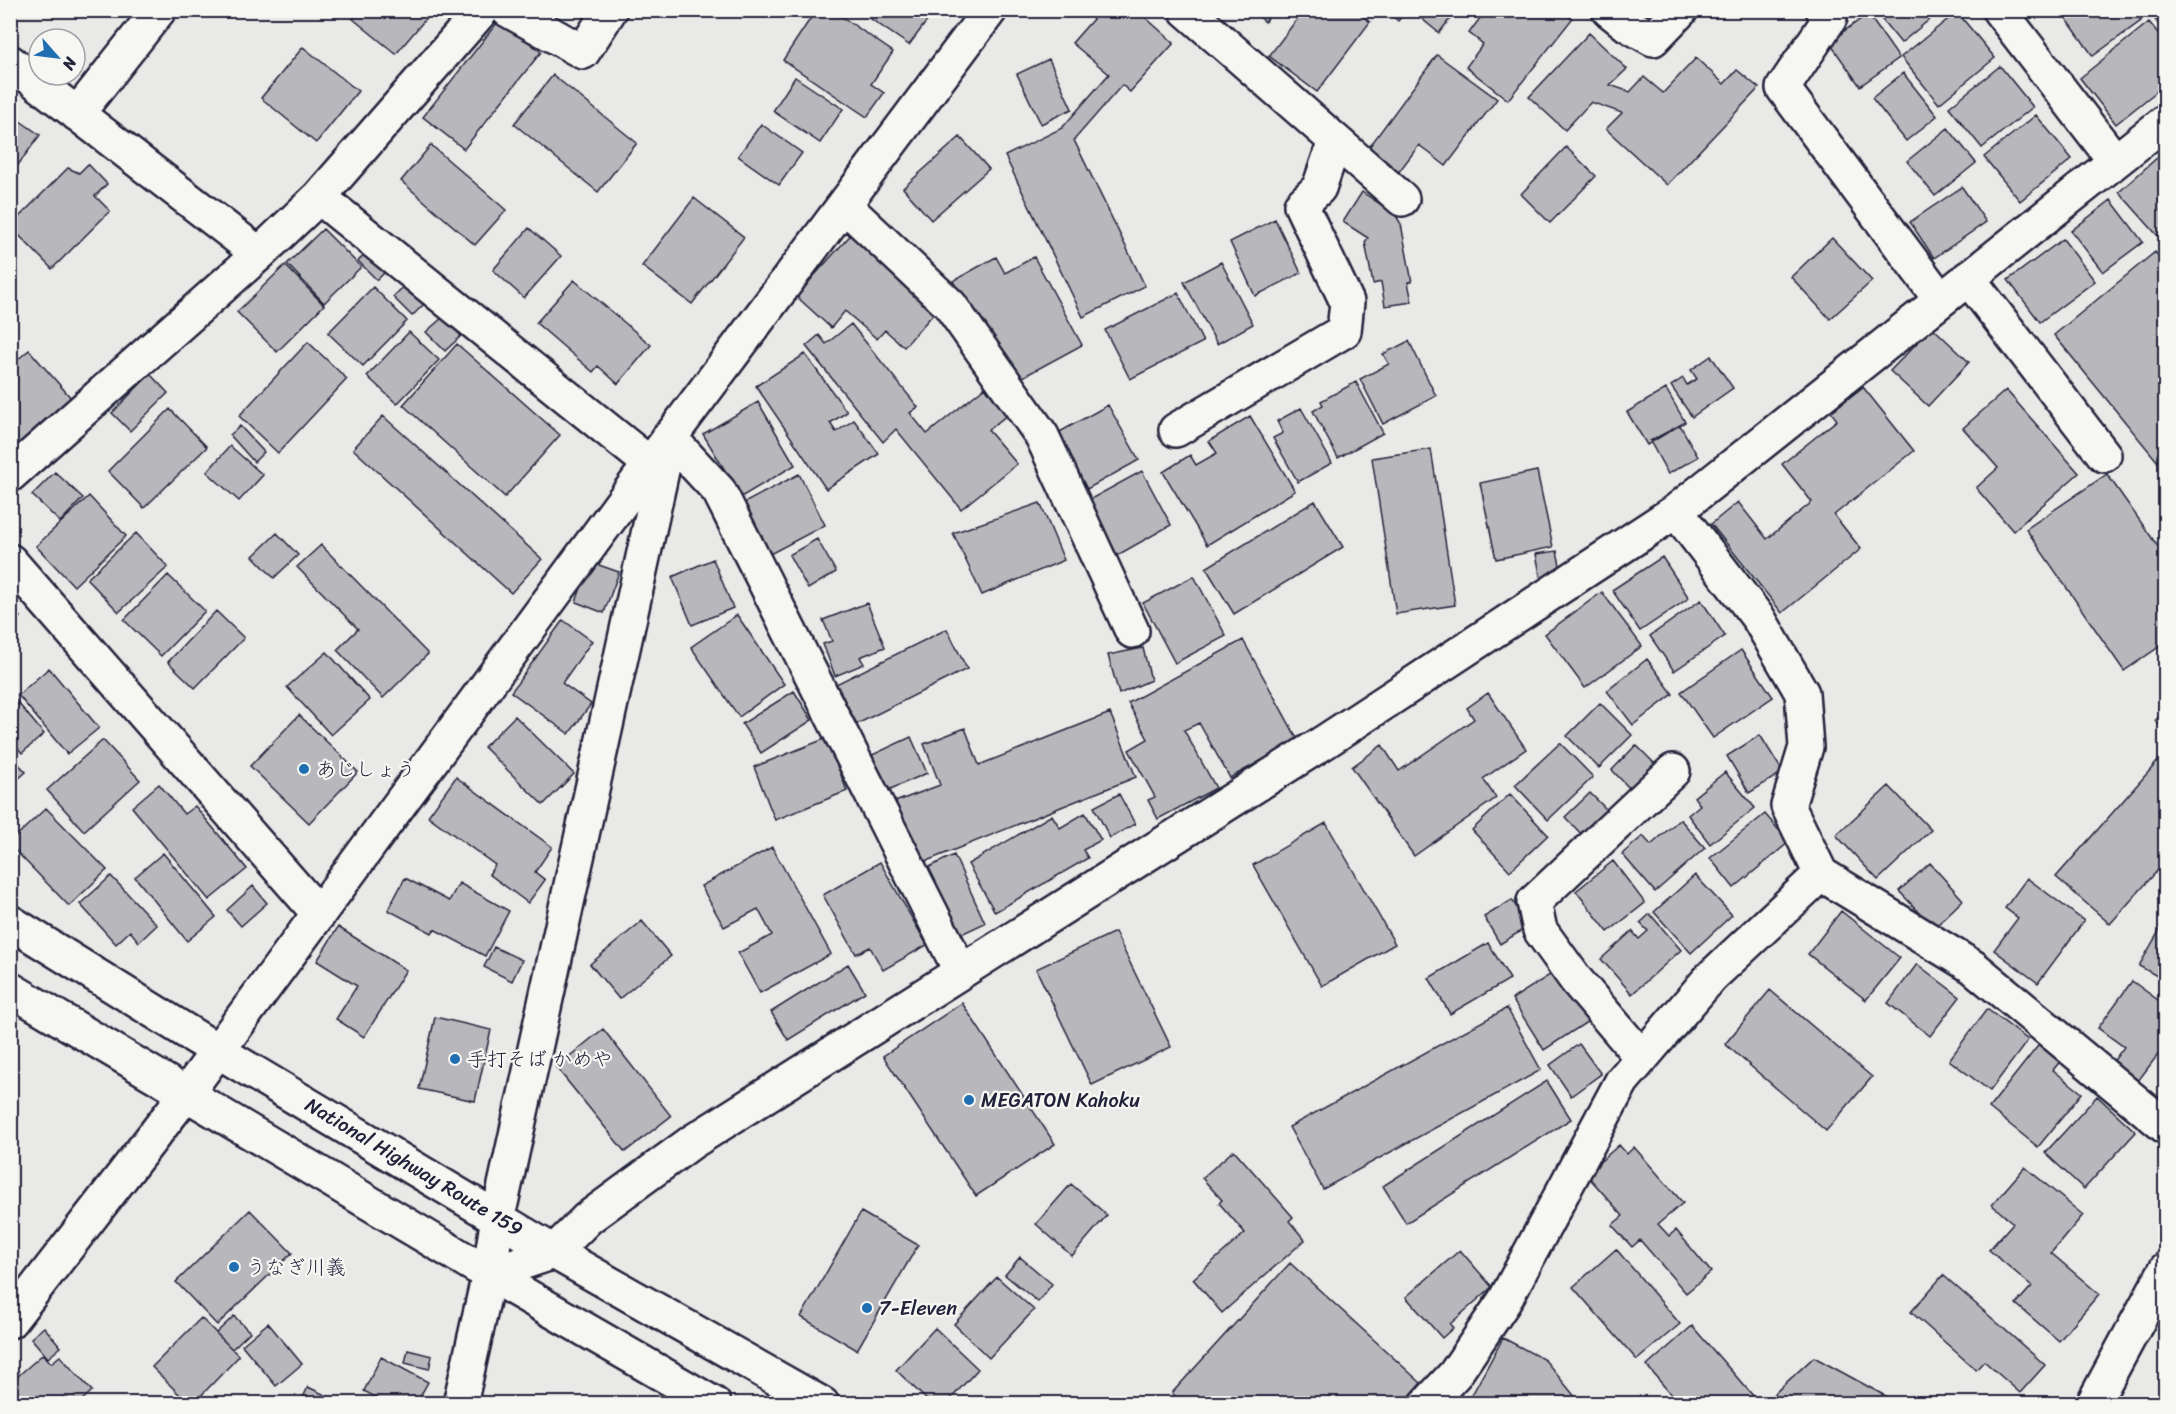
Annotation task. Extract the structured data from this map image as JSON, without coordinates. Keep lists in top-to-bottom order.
{
  "streets": {
    "main road": ["National Highway Route 159"]
  },
  "places": [
    "あじしょう",
    "手打そば かめや",
    "MEGATON Kahoku",
    "うなぎ川義",
    "7-Eleven"
  ],
  "north": "bottom right"
}
